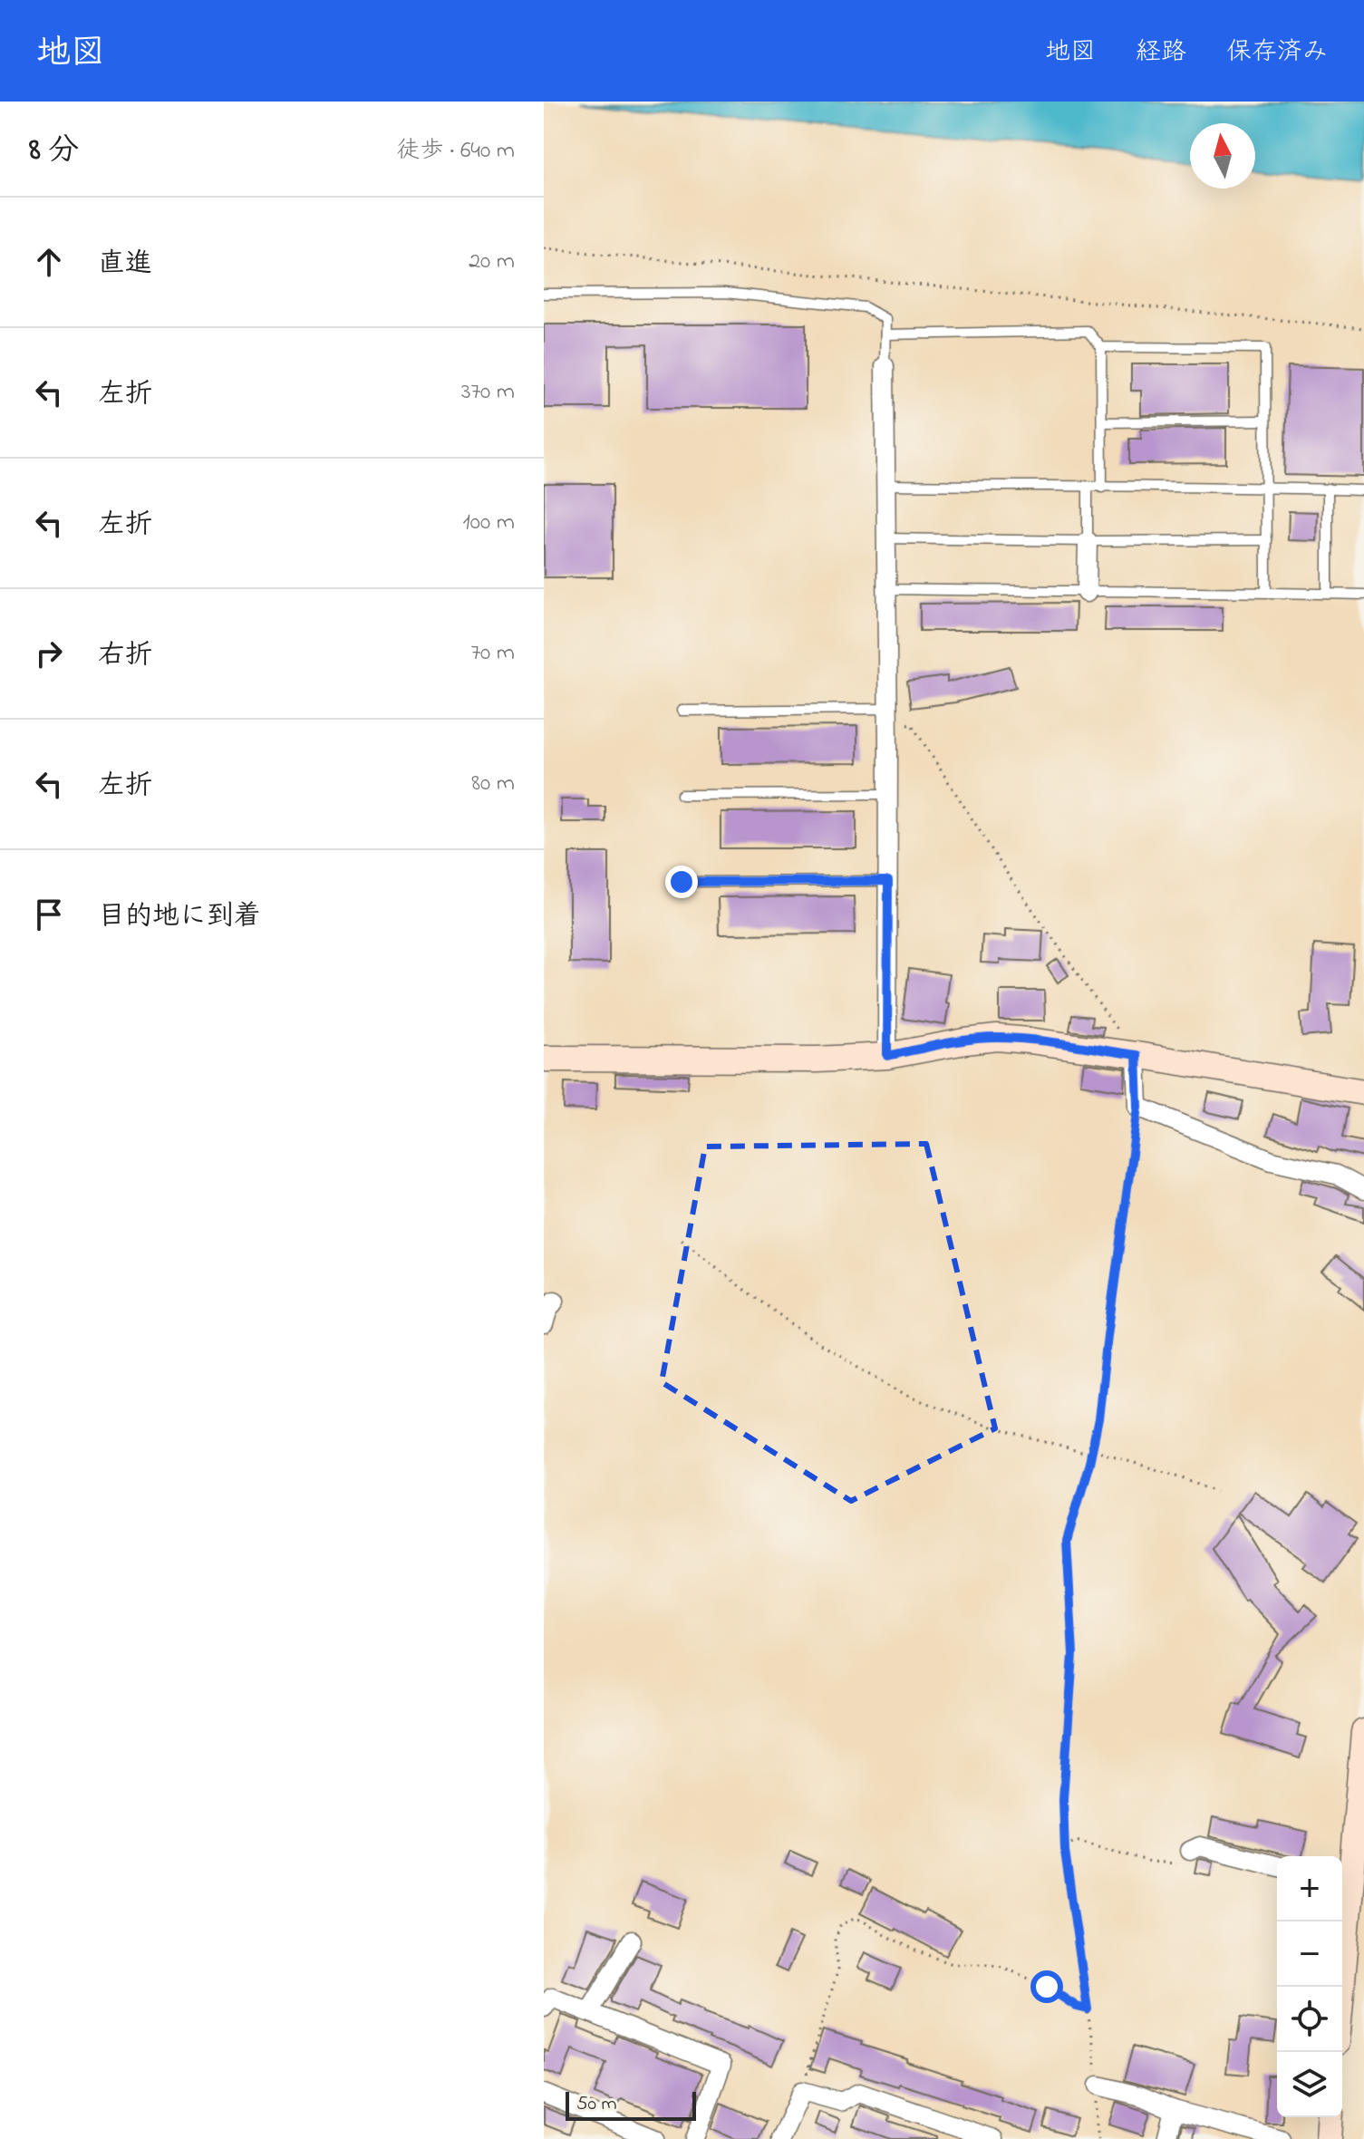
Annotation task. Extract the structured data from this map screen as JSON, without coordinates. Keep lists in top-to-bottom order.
{
  "scale_bar": "50 m",
  "north": "top",
  "page": {
    "header": "地図",
    "nav": ["地図", "経路", "保存済み"],
    "heading": ["8 分", "徒歩 · 640 m"],
    "list": [
      ["直進", "20 m"],
      ["左折", "370 m"],
      ["左折", "100 m"],
      ["右折", "70 m"],
      ["左折", "80 m"],
      "目的地に到着"
    ],
    "map_buttons": ["+", "−"],
    "scale": "50 m"
  }
}
